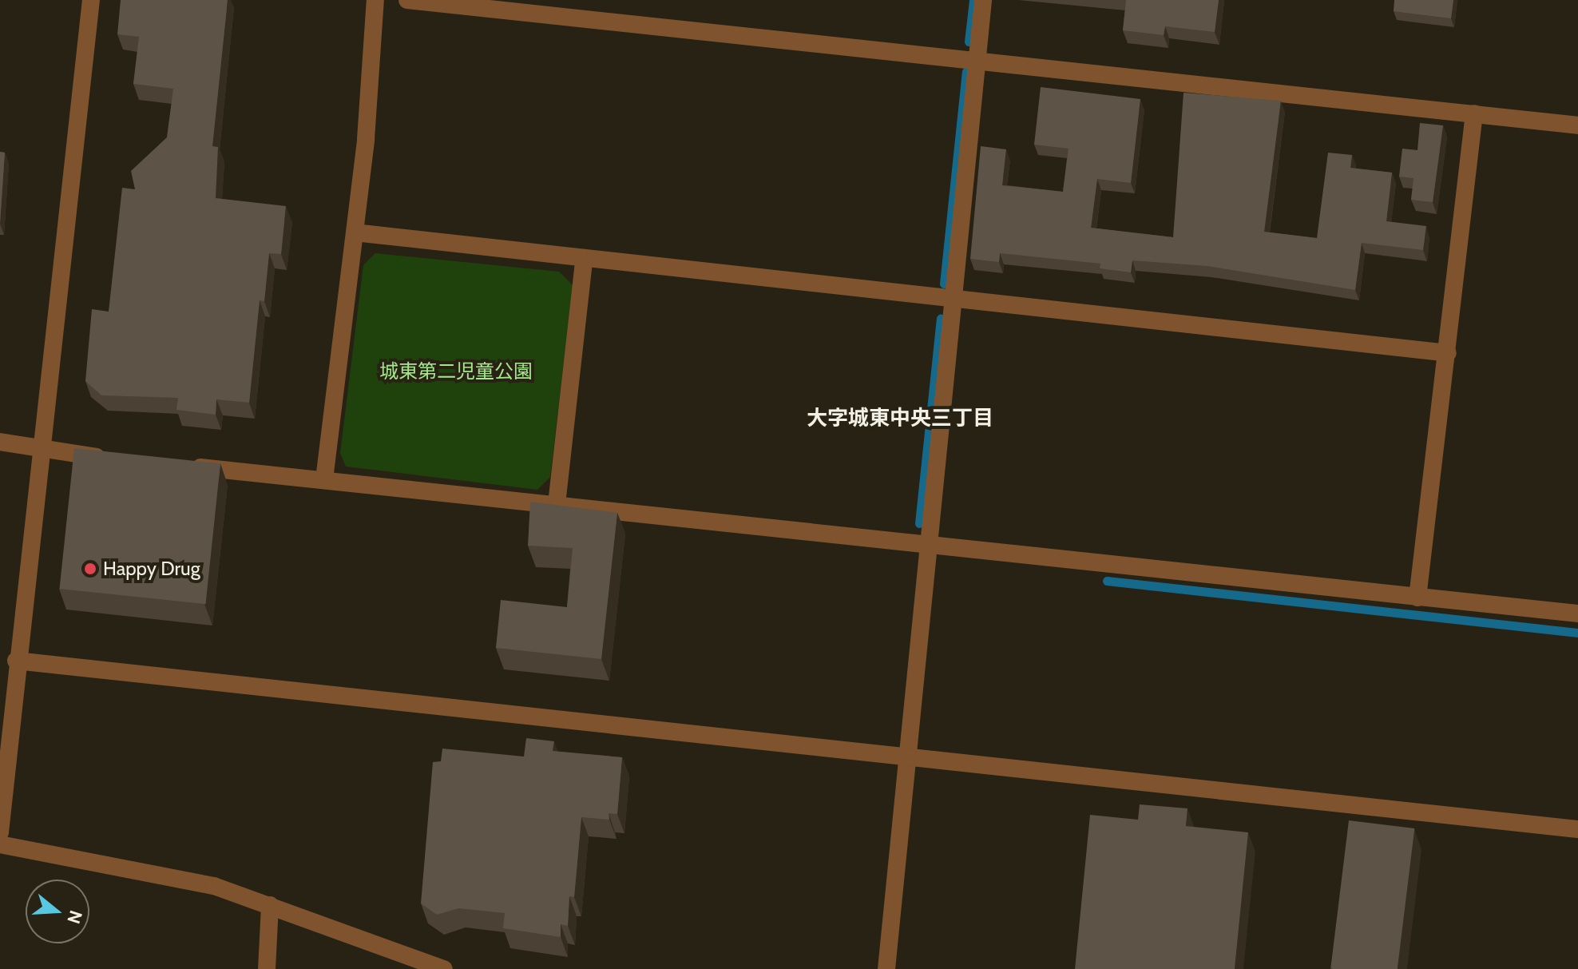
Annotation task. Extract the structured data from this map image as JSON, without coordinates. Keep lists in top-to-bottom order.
{
  "districts": ["大字城東中央三丁目"],
  "parks": ["城東第二児童公園"],
  "places": ["Happy Drug"],
  "north": "right"
}
